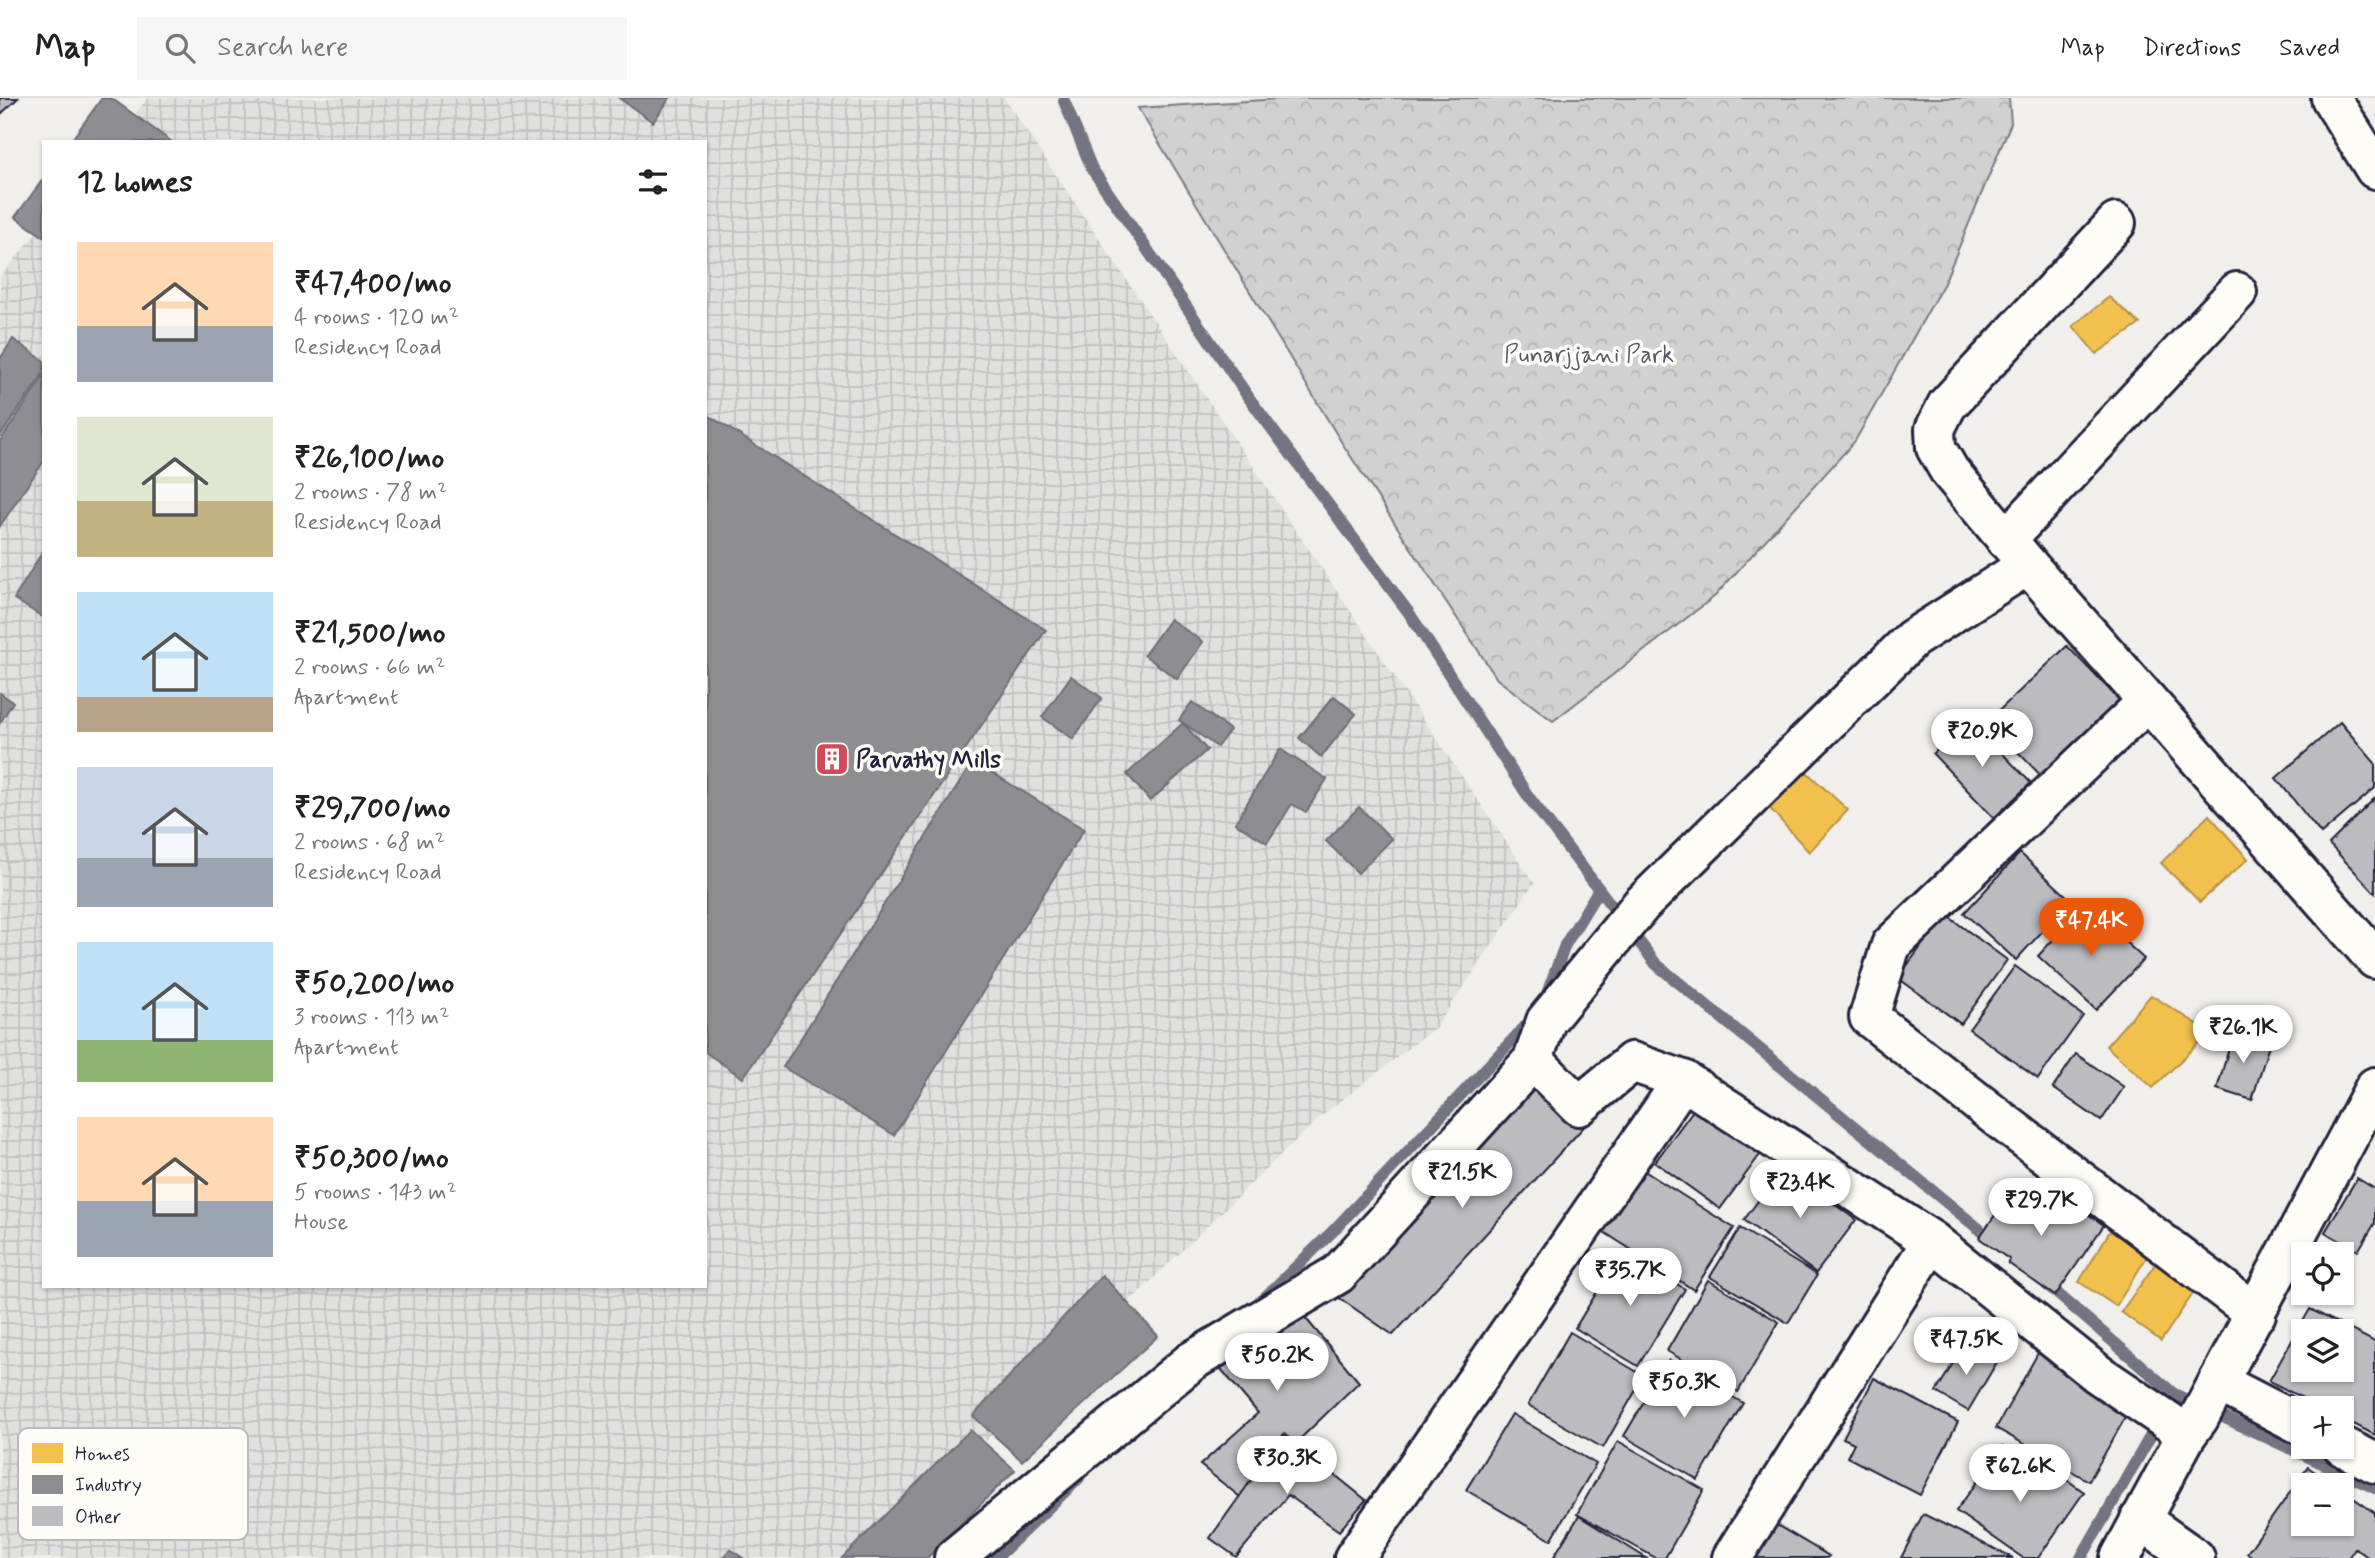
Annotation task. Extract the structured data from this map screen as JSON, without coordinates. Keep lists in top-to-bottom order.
{
  "parks": ["Punarjjani Park"],
  "places": {
    "building": ["Parvathy Mills"]
  },
  "legend": ["Homes", "Industry", "Other"],
  "page": {
    "header": "Map",
    "search": "Search here",
    "nav": ["Map", "Directions", "Saved"],
    "heading": "12 homes",
    "list": [
      {
        "name": "₹47,400/mo",
        "note": "4 rooms · 120 m² · Residency Road"
      },
      {
        "name": "₹26,100/mo",
        "note": "2 rooms · 78 m² · Residency Road"
      },
      {
        "name": "₹21,500/mo",
        "note": "2 rooms · 66 m² · Apartment"
      },
      {
        "name": "₹29,700/mo",
        "note": "2 rooms · 68 m² · Residency Road"
      },
      {
        "name": "₹50,200/mo",
        "note": "3 rooms · 113 m² · Apartment"
      },
      {
        "name": "₹50,300/mo",
        "note": "5 rooms · 143 m² · House"
      }
    ],
    "price": [
      "₹20.9K",
      "₹47.4K",
      "₹26.1K",
      "₹21.5K",
      "₹23.4K",
      "₹29.7K",
      "₹35.7K",
      "₹47.5K",
      "₹50.2K",
      "₹50.3K",
      "₹30.3K",
      "₹62.6K"
    ],
    "map_buttons": ["+", "−"]
  }
}
